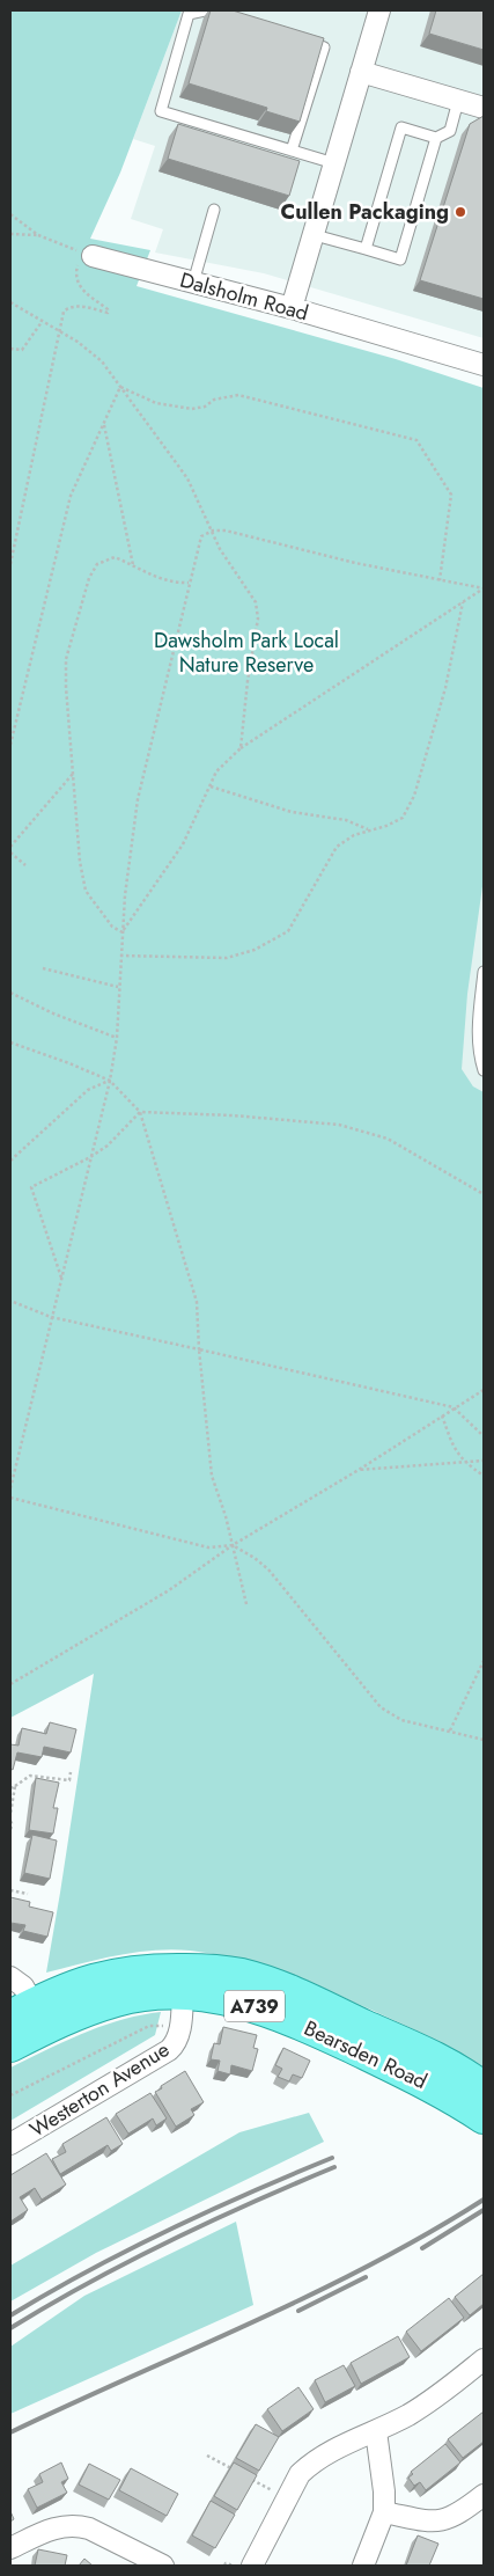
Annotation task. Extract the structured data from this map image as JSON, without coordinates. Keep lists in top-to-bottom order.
{
  "streets": {
    "main road": ["A739", "Bearsden Road"],
    "street": ["Dalsholm Road", "Westerton Avenue"]
  },
  "crossings": [
    ["Bearsden Road", "Westerton Avenue"]
  ],
  "parks": ["Dawsholm Park Local Nature Reserve"],
  "places": ["Cullen Packaging"]
}
